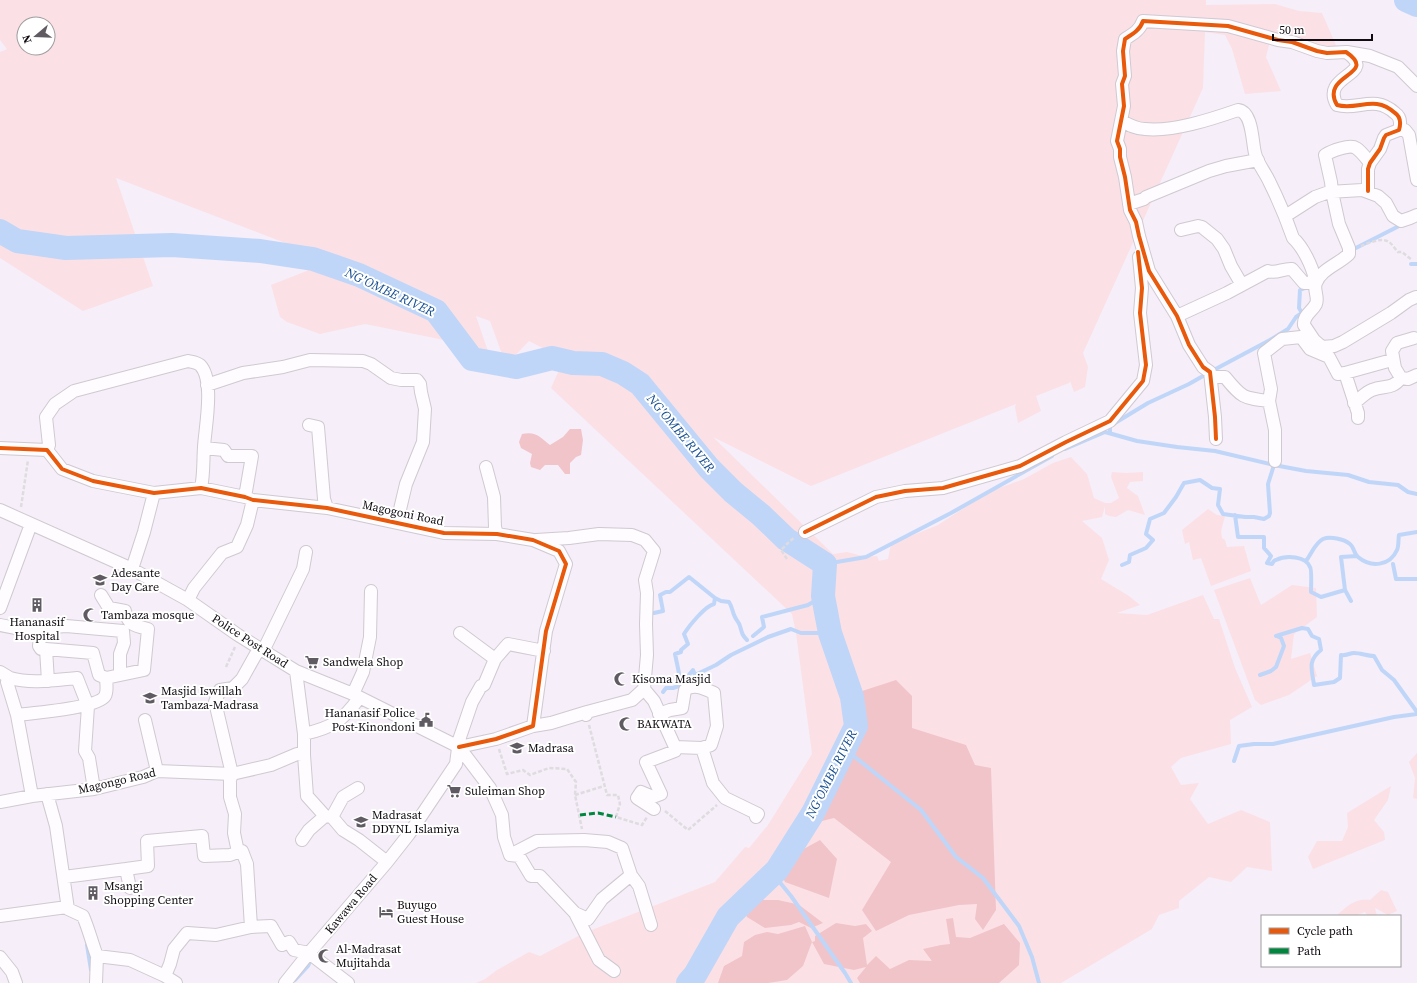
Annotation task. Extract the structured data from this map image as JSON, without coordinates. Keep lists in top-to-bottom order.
{
  "streets": {
    "street": [
      "Magogoni Road",
      "Police Post Road",
      "Magongo Road",
      "Kawawa Road"
    ]
  },
  "crossings": [
    ["Magogoni Road", "Kawawa Road"],
    ["Police Post Road", "Kawawa Road"]
  ],
  "water": ["NG'OMBE RIVER"],
  "places": {
    "school or university": [
      "Adesante Day Care",
      "Masjid Iswillah Tambaza-Madrasa",
      "Madrasa",
      "Madrasat DDYNL Islamiya"
    ],
    "building": ["Hananasif Hospital", "Msangi Shopping Center"],
    "mosque": [
      "Tambaza mosque",
      "Kisoma Masjid",
      "BAKWATA",
      "Al-Madrasat Mujitahda"
    ],
    "supermarket": ["Sandwela Shop", "Suleiman Shop"],
    "public building": ["Hananasif Police Post-Kinondoni"],
    "hotel": ["Buyugo Guest House"]
  },
  "legend": ["Cycle path", "Path"],
  "scale_bar": "50 m",
  "north": "left"
}
